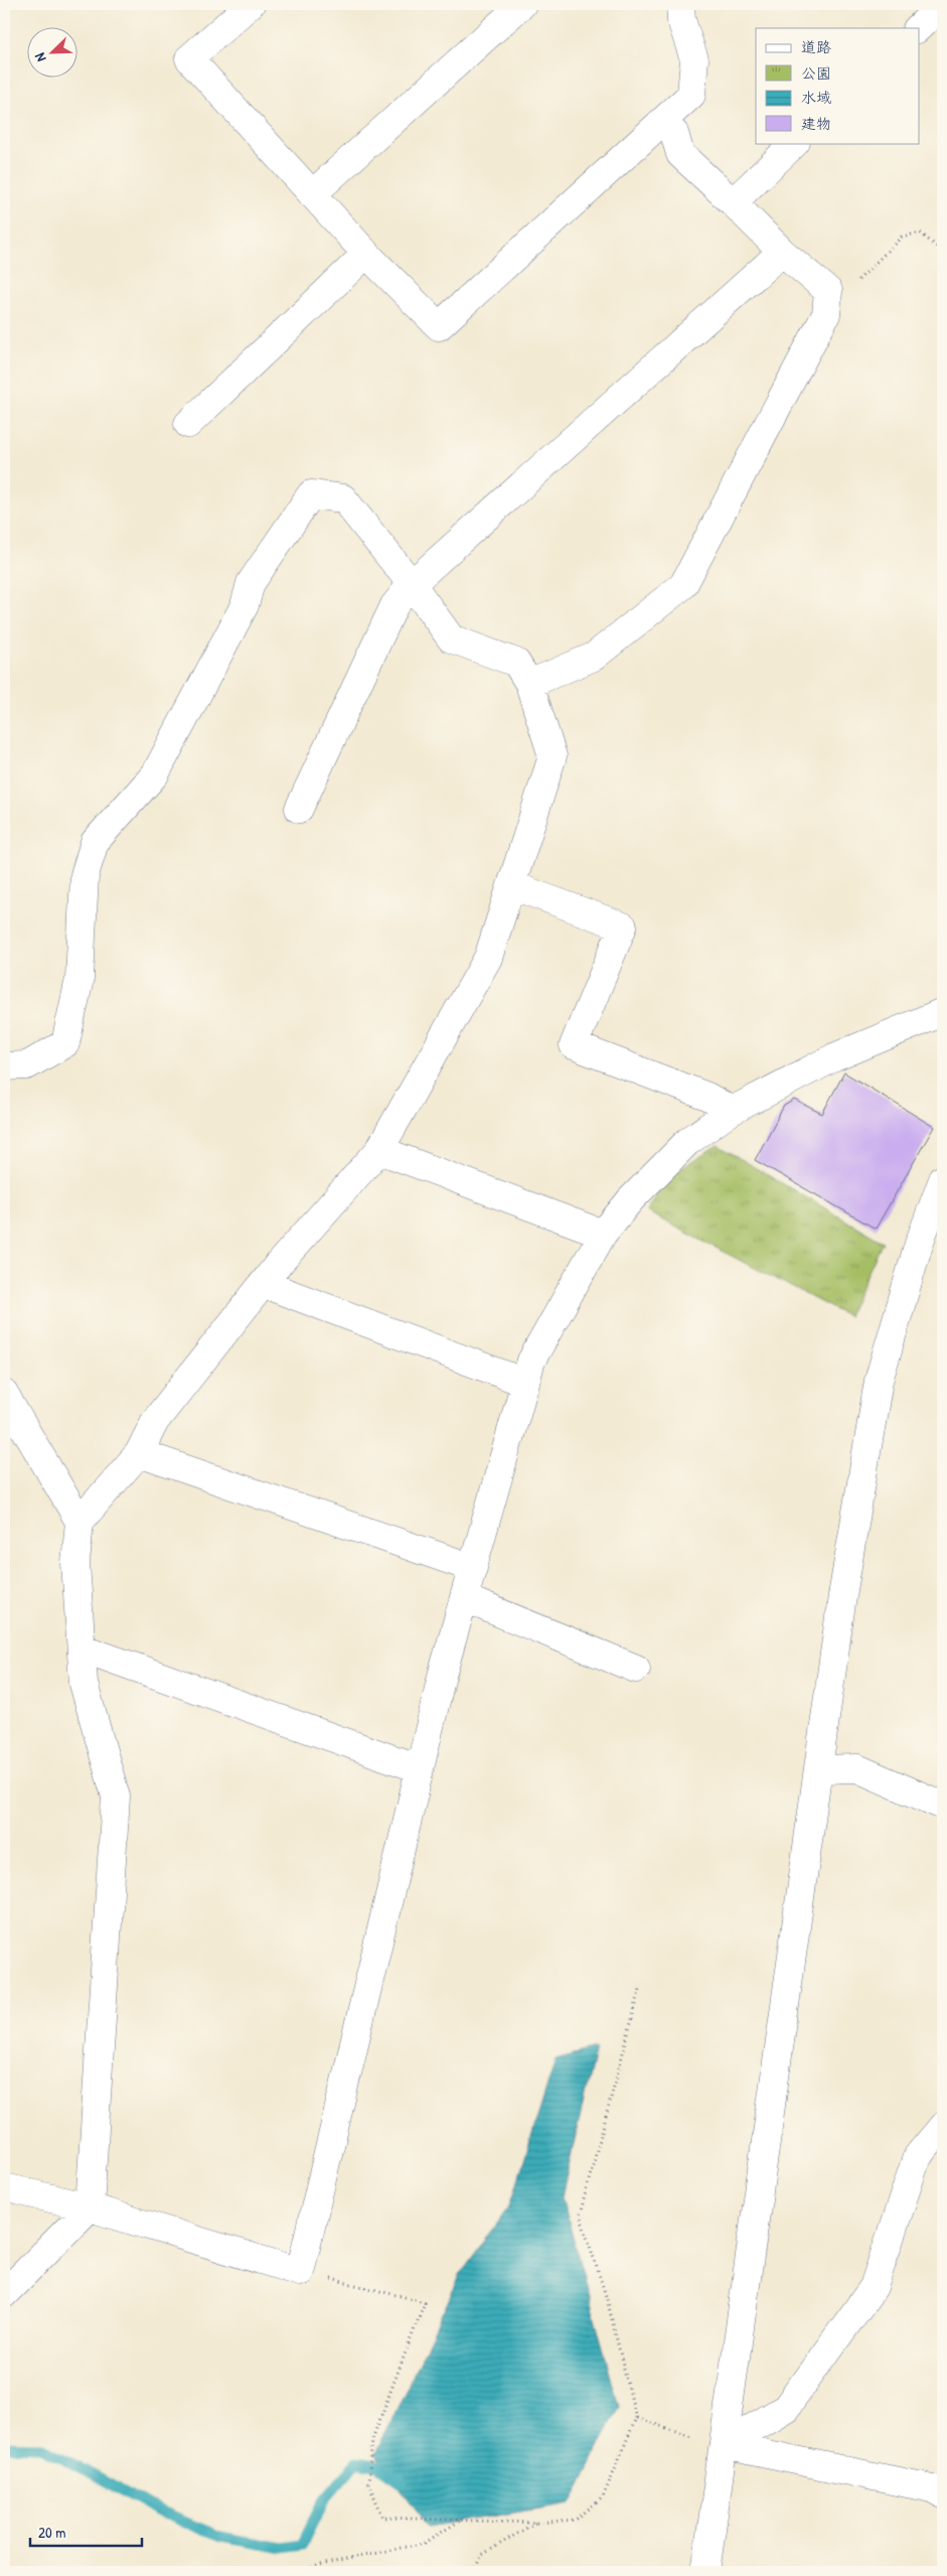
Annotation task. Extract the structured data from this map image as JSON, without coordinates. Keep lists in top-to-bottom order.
{
  "legend": [
    "道路",
    "公園",
    "水域",
    "建物"
  ],
  "scale_bar": "20 m",
  "north": "bottom left"
}
